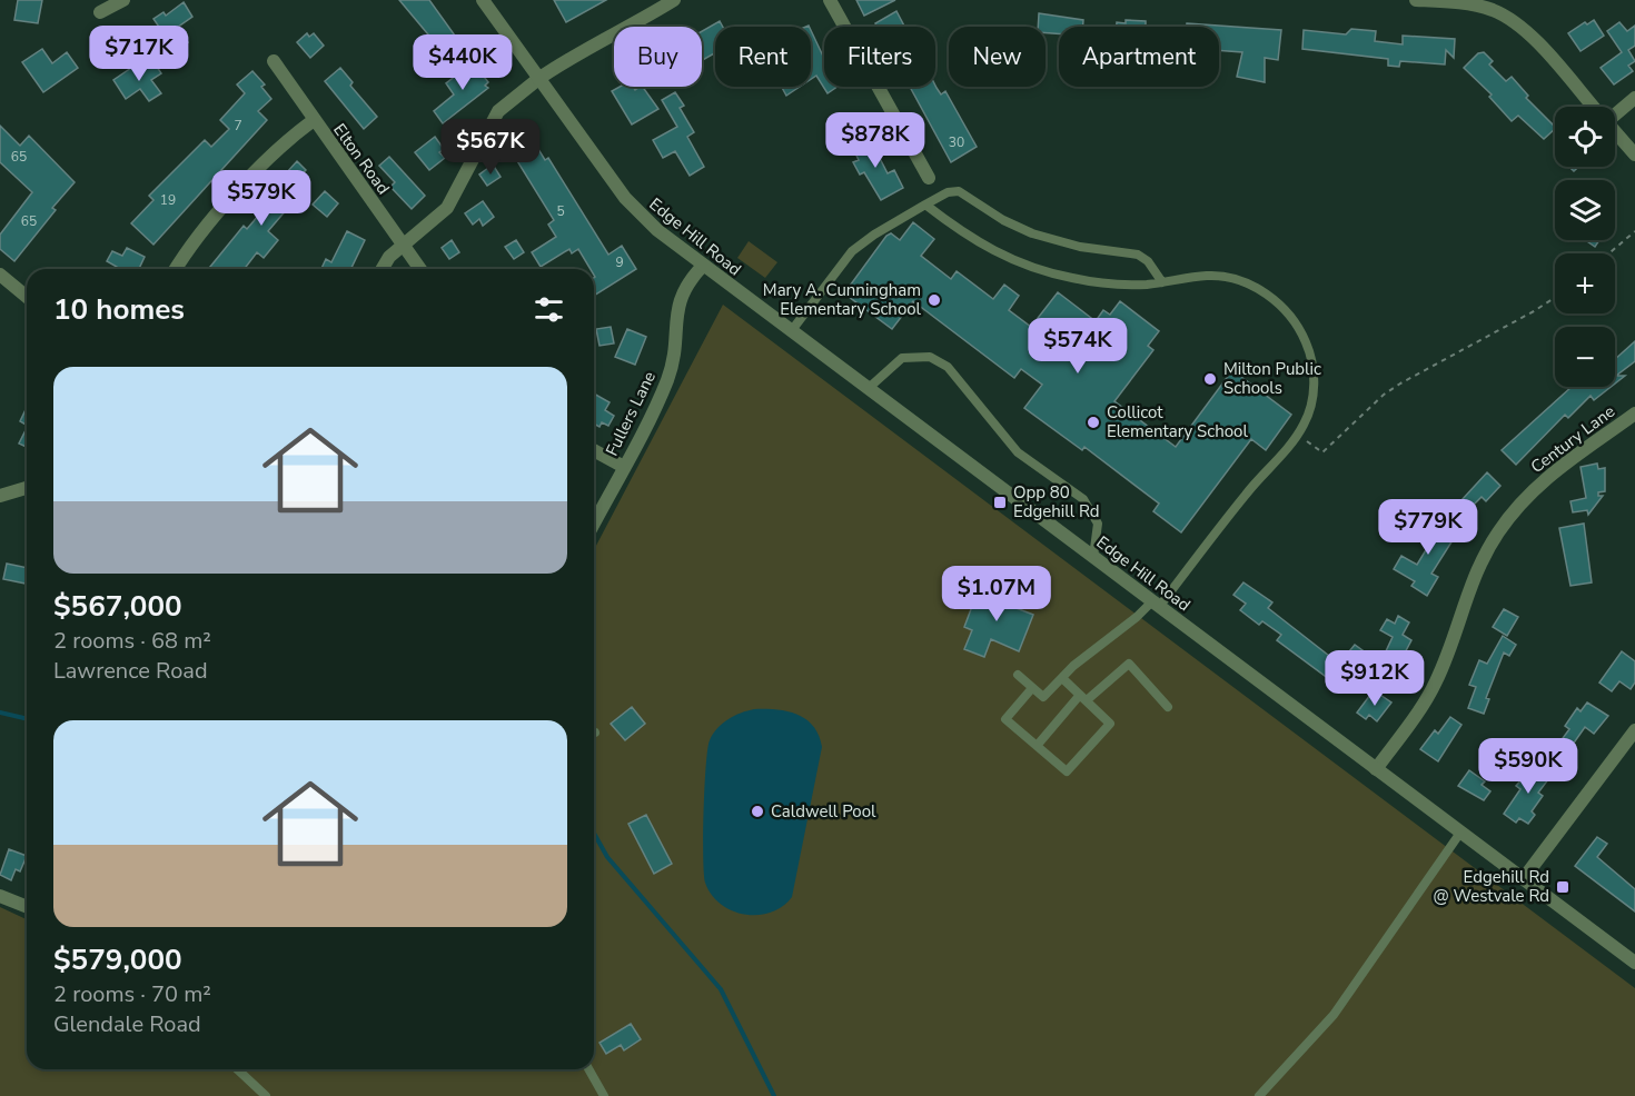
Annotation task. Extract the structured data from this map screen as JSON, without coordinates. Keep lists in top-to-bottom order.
{
  "streets": {
    "street": [
      "Elton Road",
      "Edge Hill Road",
      "Fullers Lane",
      "Century Lane"
    ]
  },
  "crossings": [
    ["Edge Hill Road", "Fullers Lane"],
    ["Edge Hill Road", "Century Lane"]
  ],
  "places": {
    "other": [
      "Mary A. Cunningham Elementary School",
      "Milton Public Schools",
      "Collicot Elementary School",
      "Caldwell Pool"
    ],
    "transit": ["Opp 80 Edgehill Rd", "Edgehill Rd @ Westvale Rd"]
  },
  "house_numbers": [
    "7",
    "30",
    "65",
    "19",
    "5",
    "65",
    "9"
  ],
  "page": {
    "price": [
      "$717K",
      "$440K",
      "$878K",
      "$567K",
      "$579K",
      "$574K",
      "$779K",
      "$1.07M",
      "$912K",
      "$590K"
    ],
    "chip": [
      "Buy",
      "Rent",
      "Filters",
      "New",
      "Apartment"
    ],
    "map_buttons": ["+", "−"],
    "heading": "10 homes",
    "list": [
      {
        "name": "$567,000",
        "note": "2 rooms · 68 m² · Lawrence Road"
      },
      {
        "name": "$579,000",
        "note": "2 rooms · 70 m² · Glendale Road"
      }
    ]
  }
}
